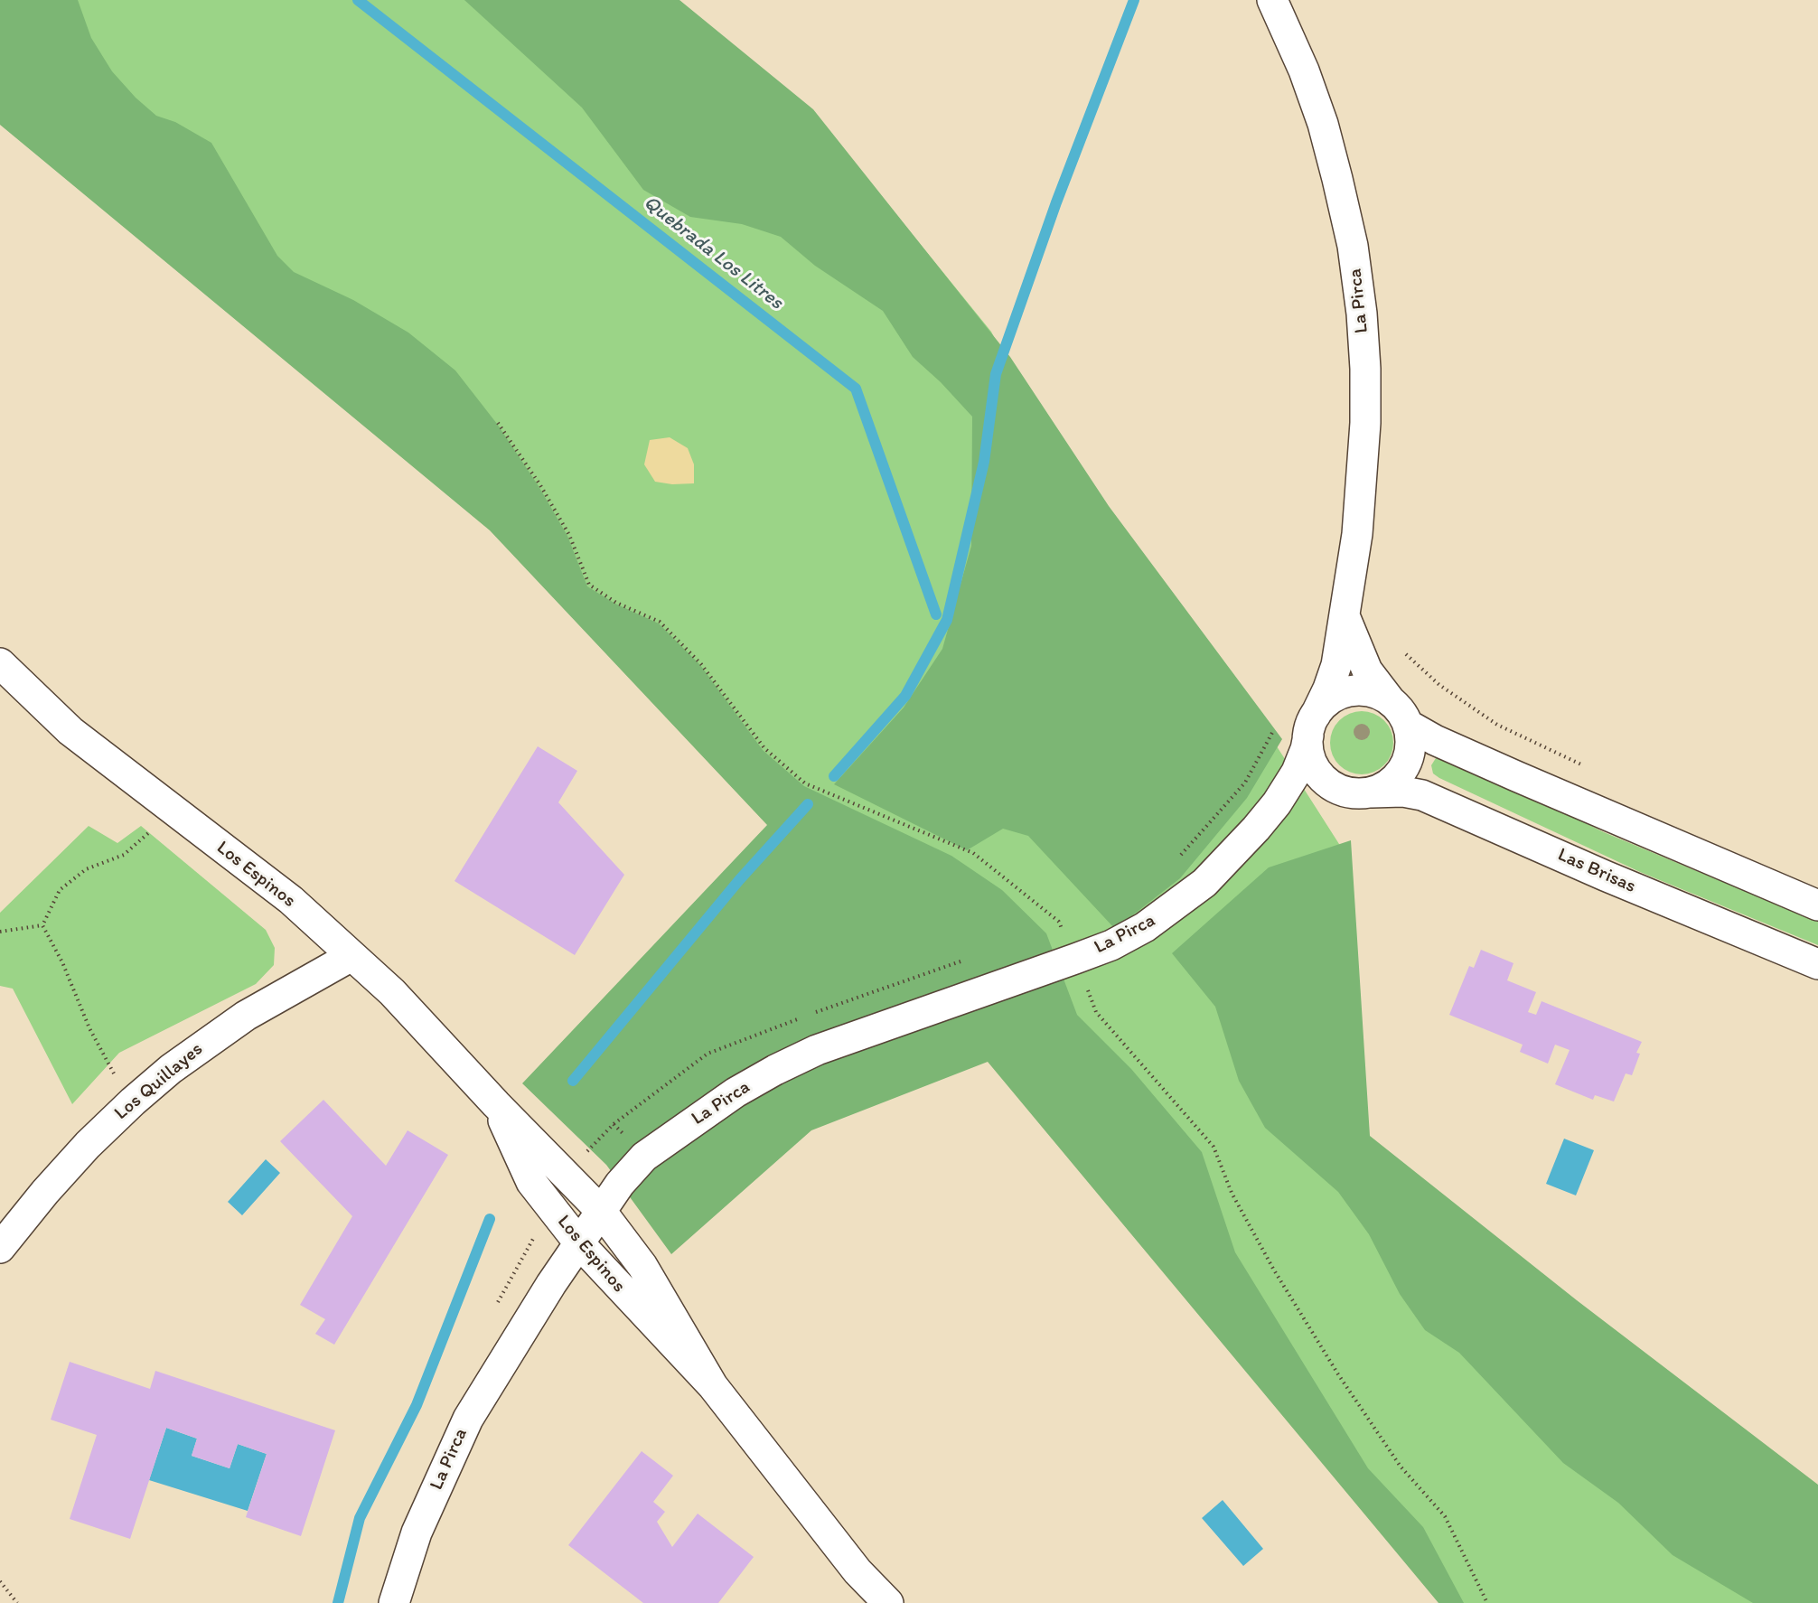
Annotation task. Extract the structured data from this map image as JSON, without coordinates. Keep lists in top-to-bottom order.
{
  "streets": {
    "street": [
      "La Pirca",
      "Las Brisas",
      "Los Espinos",
      "Los Quillayes"
    ]
  },
  "crossings": [
    ["La Pirca", "Las Brisas"],
    ["La Pirca", "Los Espinos"],
    ["Los Espinos", "Los Quillayes"]
  ],
  "water": ["Quebrada Los Litres"]
}
